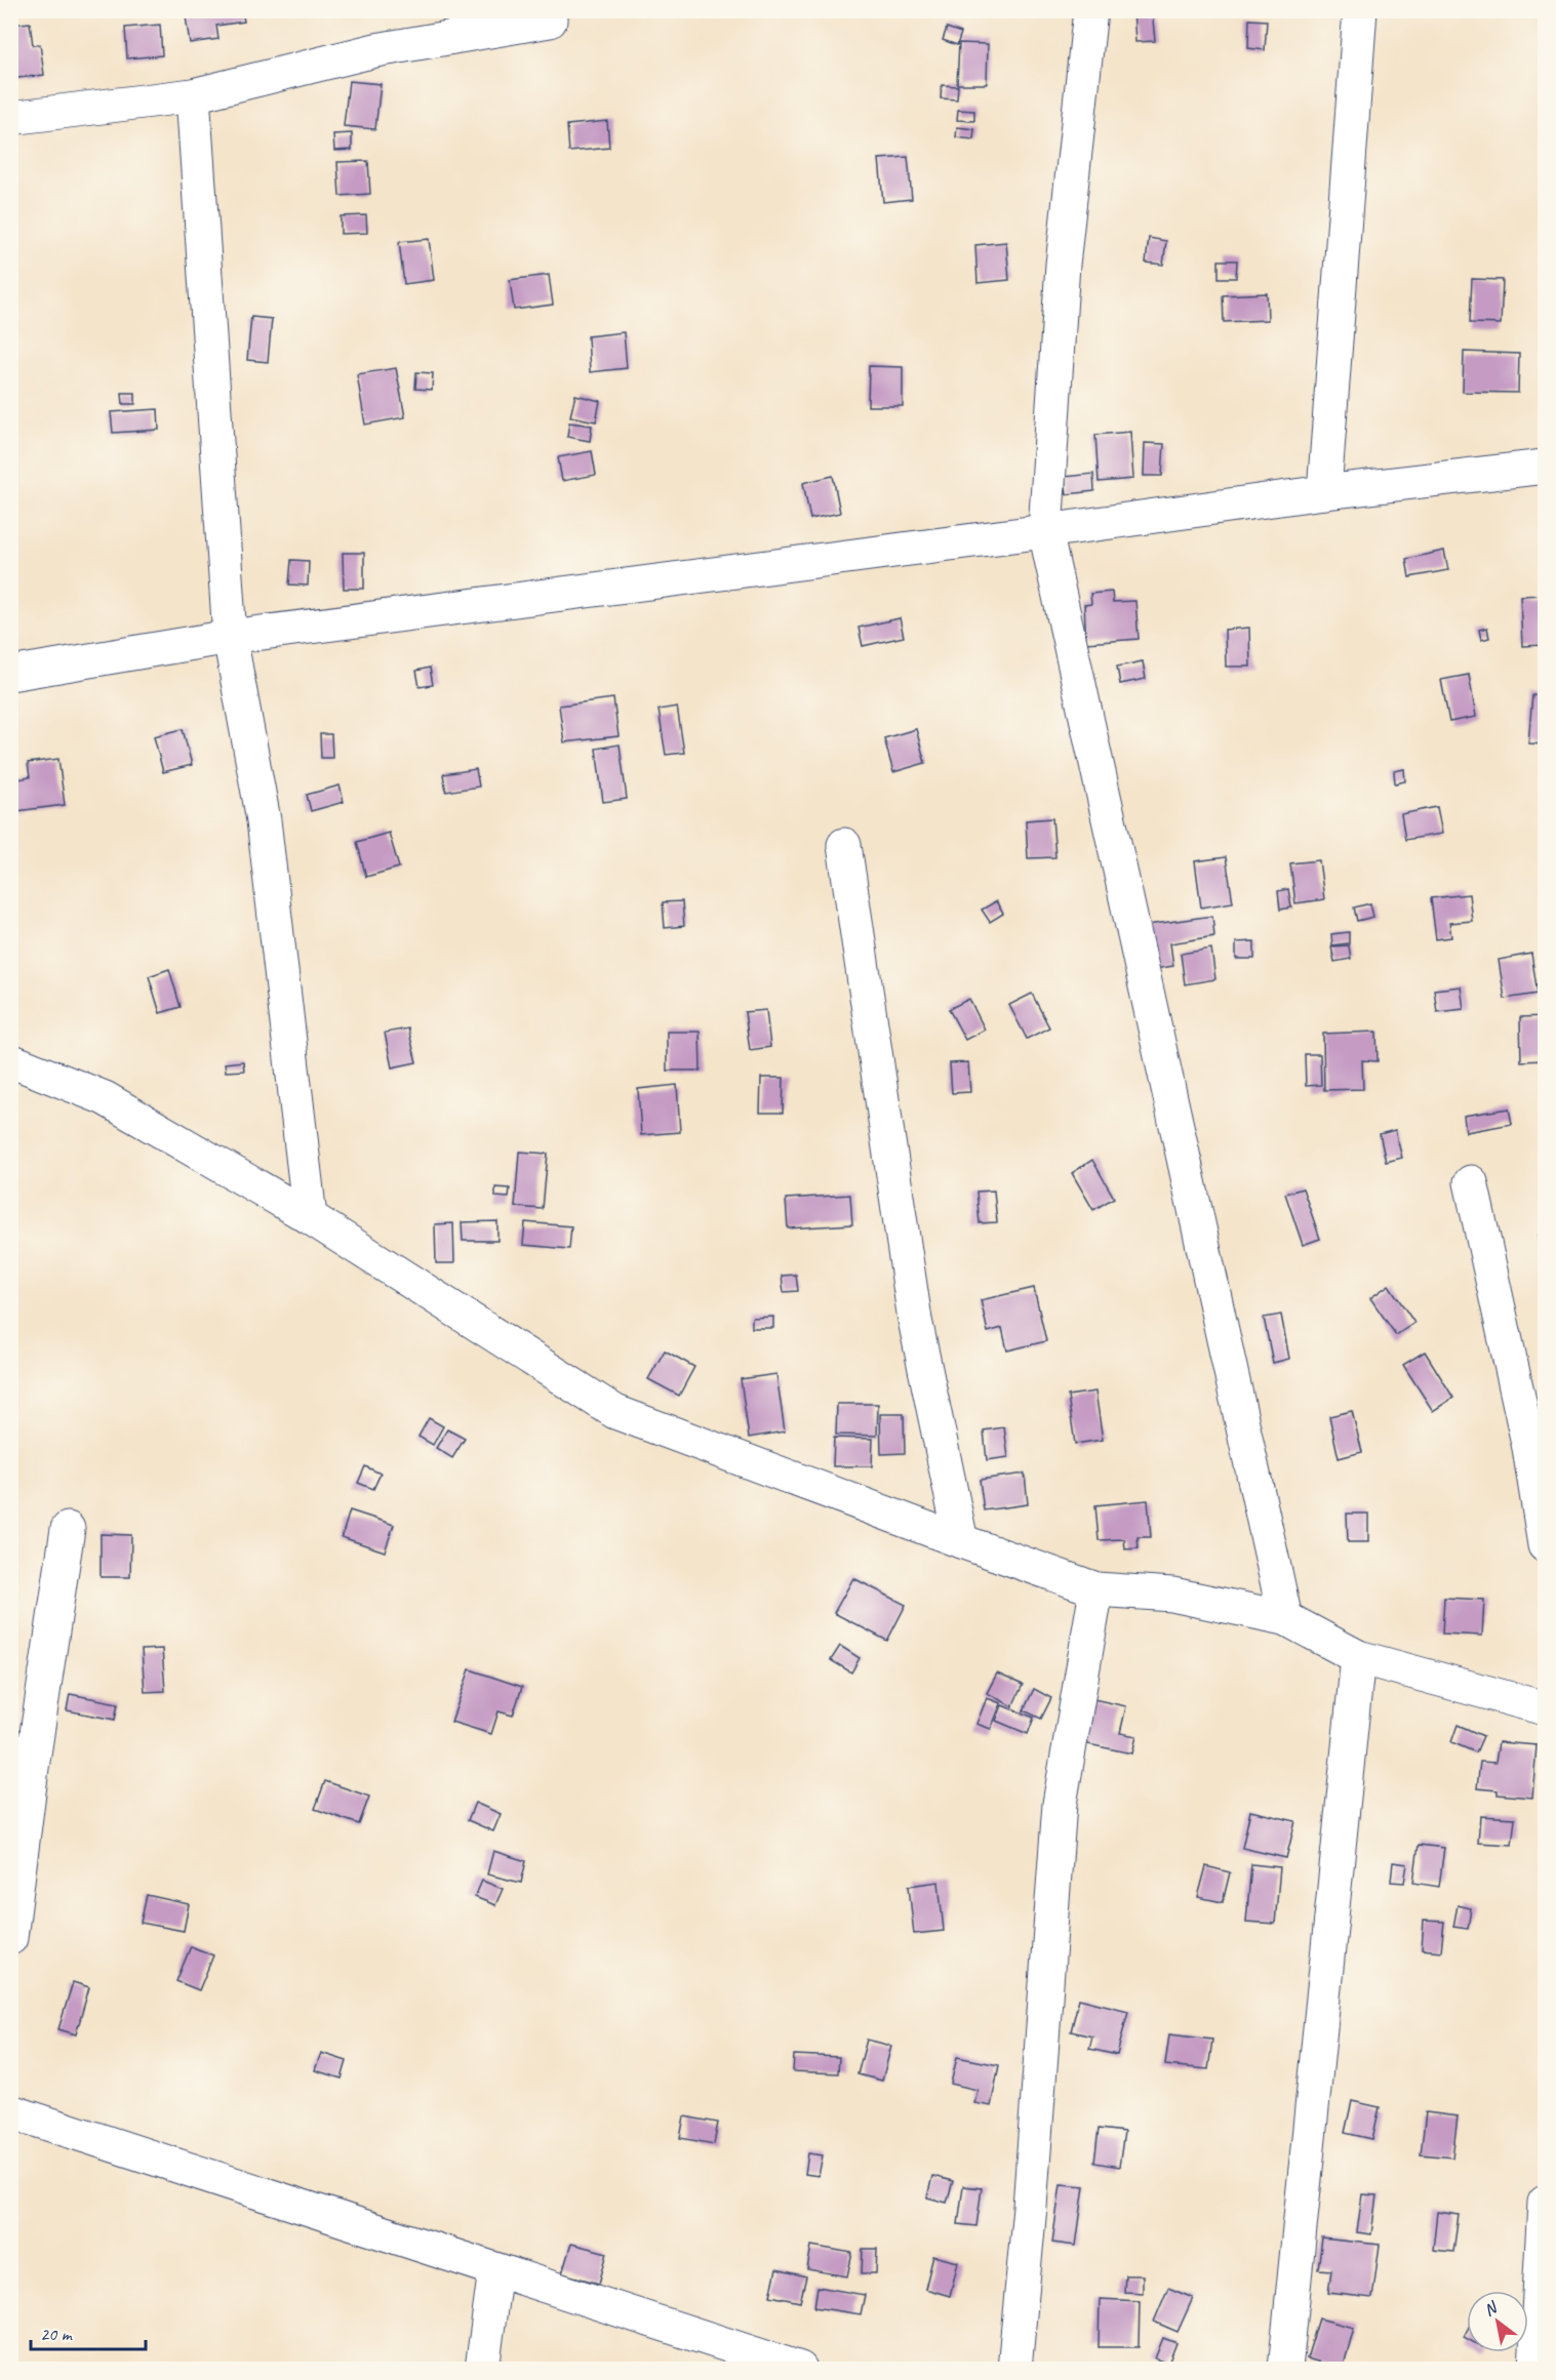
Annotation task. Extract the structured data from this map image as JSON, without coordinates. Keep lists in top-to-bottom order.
{
  "scale_bar": "20 m",
  "north": "top left"
}
